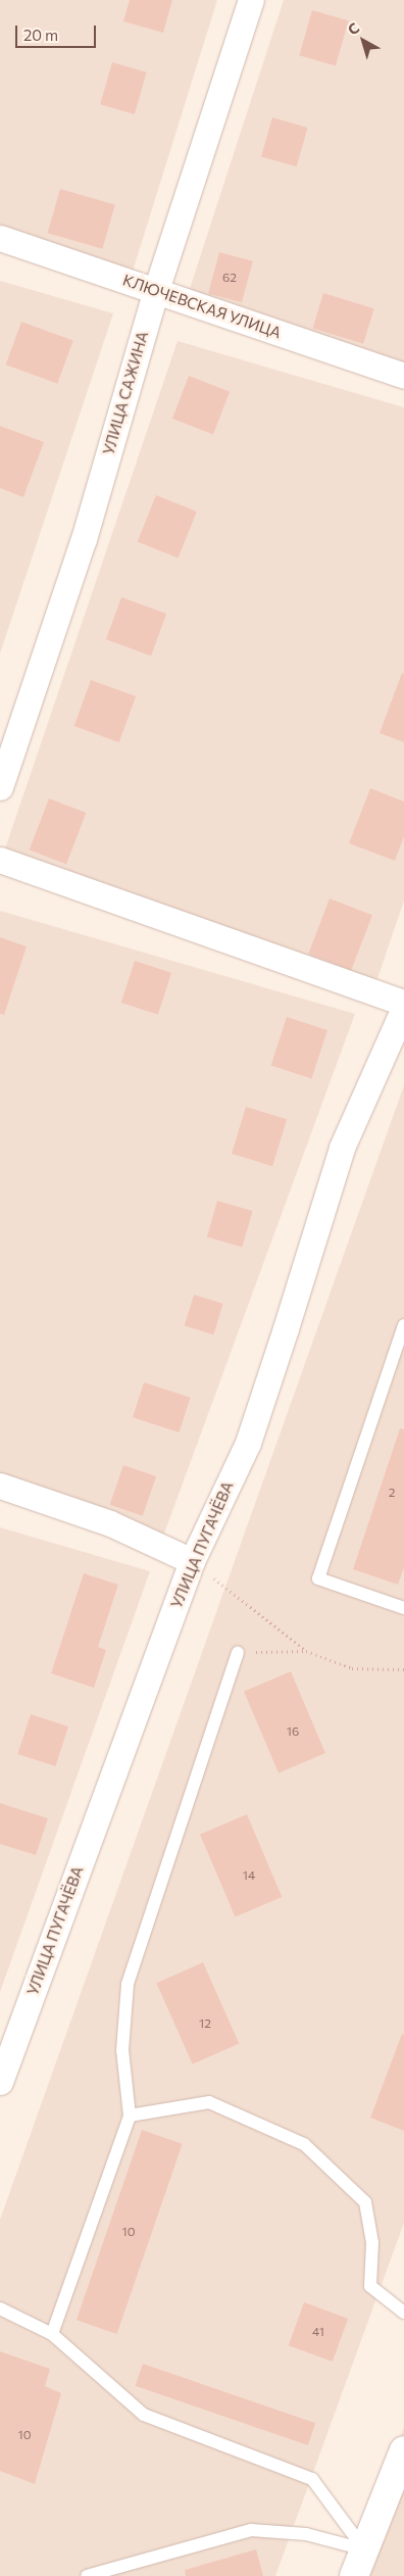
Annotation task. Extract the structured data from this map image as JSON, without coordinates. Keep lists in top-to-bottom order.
{
  "streets": {
    "street": ["КЛЮЧЕВСКАЯ УЛИЦА", "УЛИЦА САЖИНА", "УЛИЦА ПУГАЧЁВА"]
  },
  "crossings": [
    ["КЛЮЧЕВСКАЯ УЛИЦА", "УЛИЦА САЖИНА"]
  ],
  "house_numbers": [
    "62",
    "2",
    "16",
    "14",
    "12",
    "10",
    "41",
    "10"
  ],
  "scale_bar": "20 m",
  "north": "top left"
}
